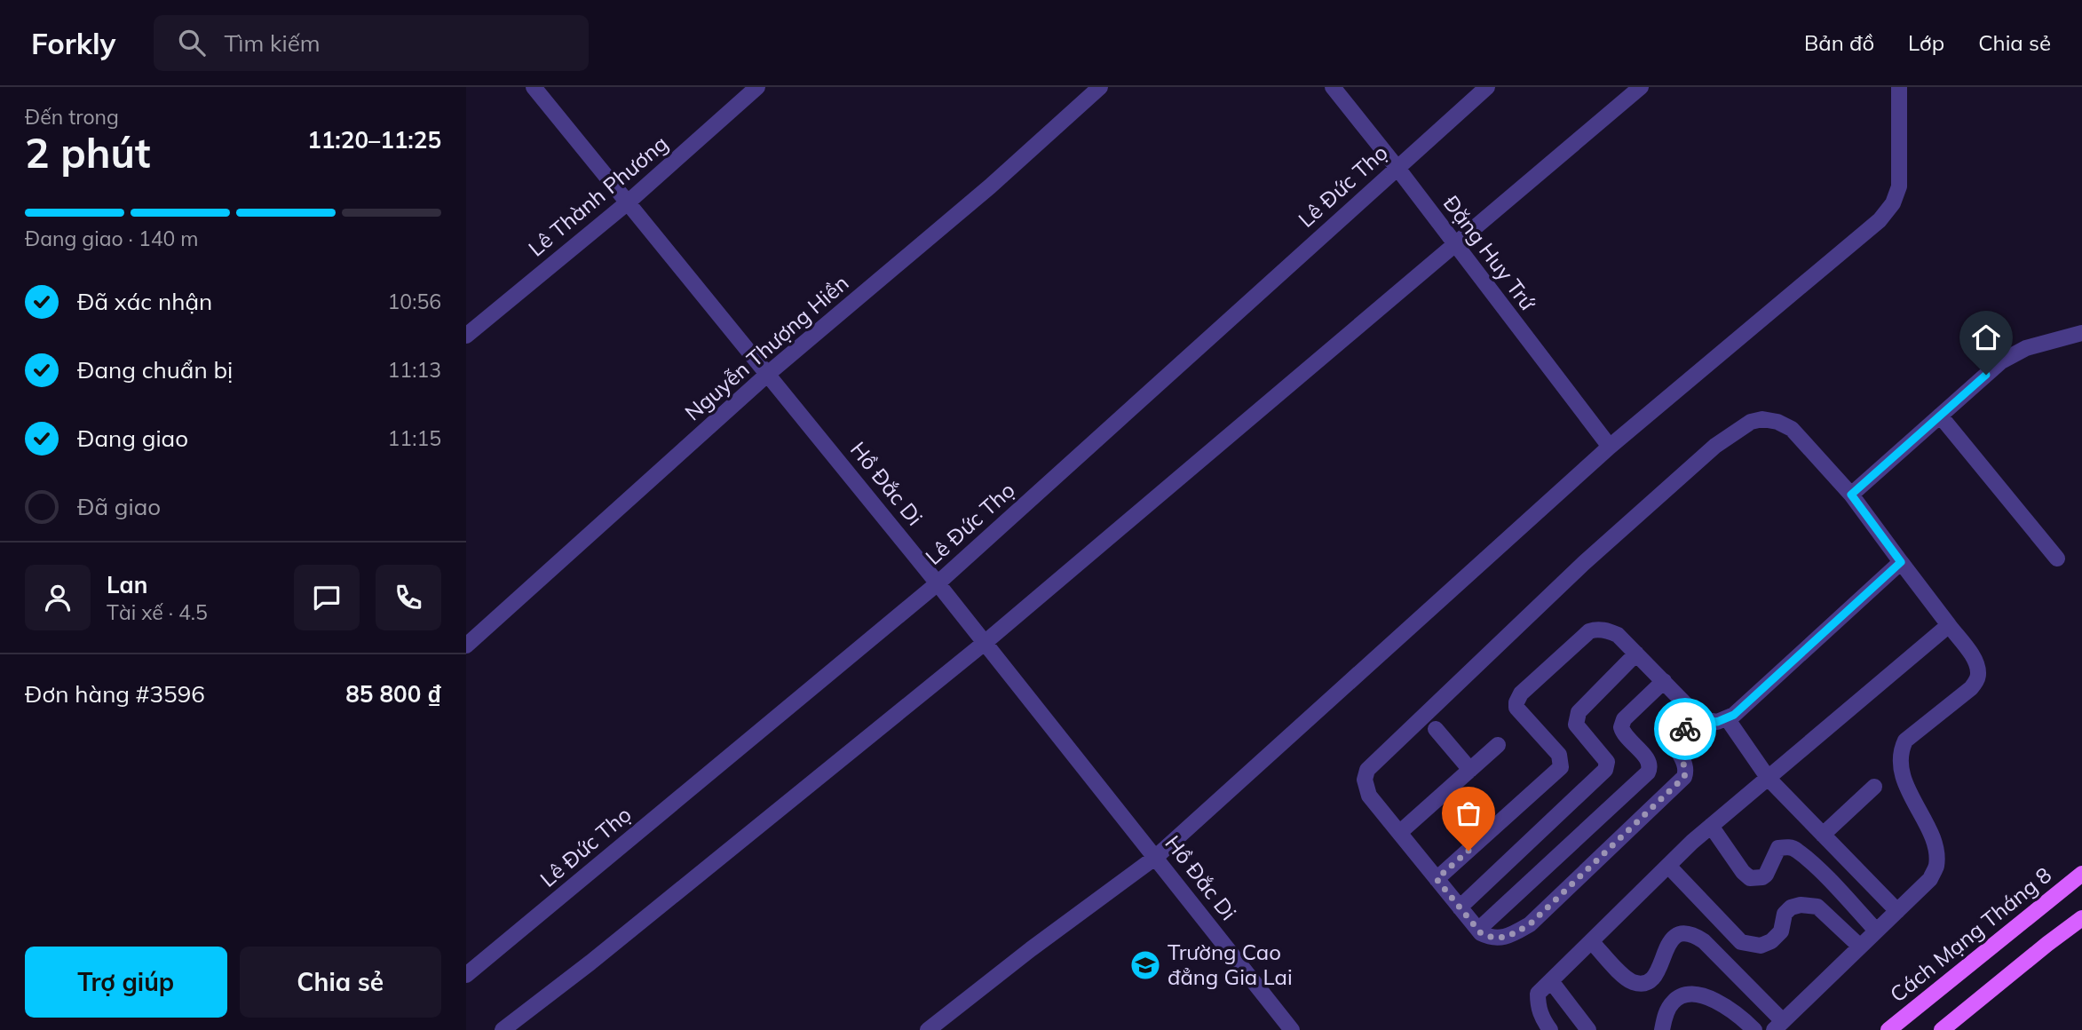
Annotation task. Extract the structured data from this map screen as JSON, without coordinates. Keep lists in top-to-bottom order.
{
  "streets": {
    "main road": ["Cách Mạng Tháng 8"],
    "street": [
      "Lê Đức Thọ",
      "Lê Thành Phương",
      "Đặng Huy Trứ",
      "Nguyễn Thượng Hiền",
      "Hồ Đắc Di"
    ]
  },
  "crossings": [
    ["Lê Đức Thọ", "Đặng Huy Trứ"],
    ["Lê Đức Thọ", "Hồ Đắc Di"],
    ["Lê Thành Phương", "Hồ Đắc Di"],
    ["Nguyễn Thượng Hiền", "Hồ Đắc Di"]
  ],
  "places": {
    "school or university": ["Trường Cao đẳng Gia Lai"]
  },
  "page": {
    "header": "Forkly",
    "search": "Tìm kiếm",
    "nav": ["Bản đồ", "Lớp", "Chia sẻ"],
    "heading": ["2 phút", "Đến trong", "11:20–11:25"],
    "panel": [
      "Lan",
      "Tài xế · 4.5",
      "Đơn hàng #3596",
      "85 800 ₫"
    ],
    "bar": "Đang giao · 140 m",
    "list": [
      ["Đã xác nhận", "10:56"],
      ["Đang chuẩn bị", "11:13"],
      ["Đang giao", "11:15"],
      "Đã giao"
    ],
    "buttons": ["Trợ giúp", "Chia sẻ"]
  }
}
